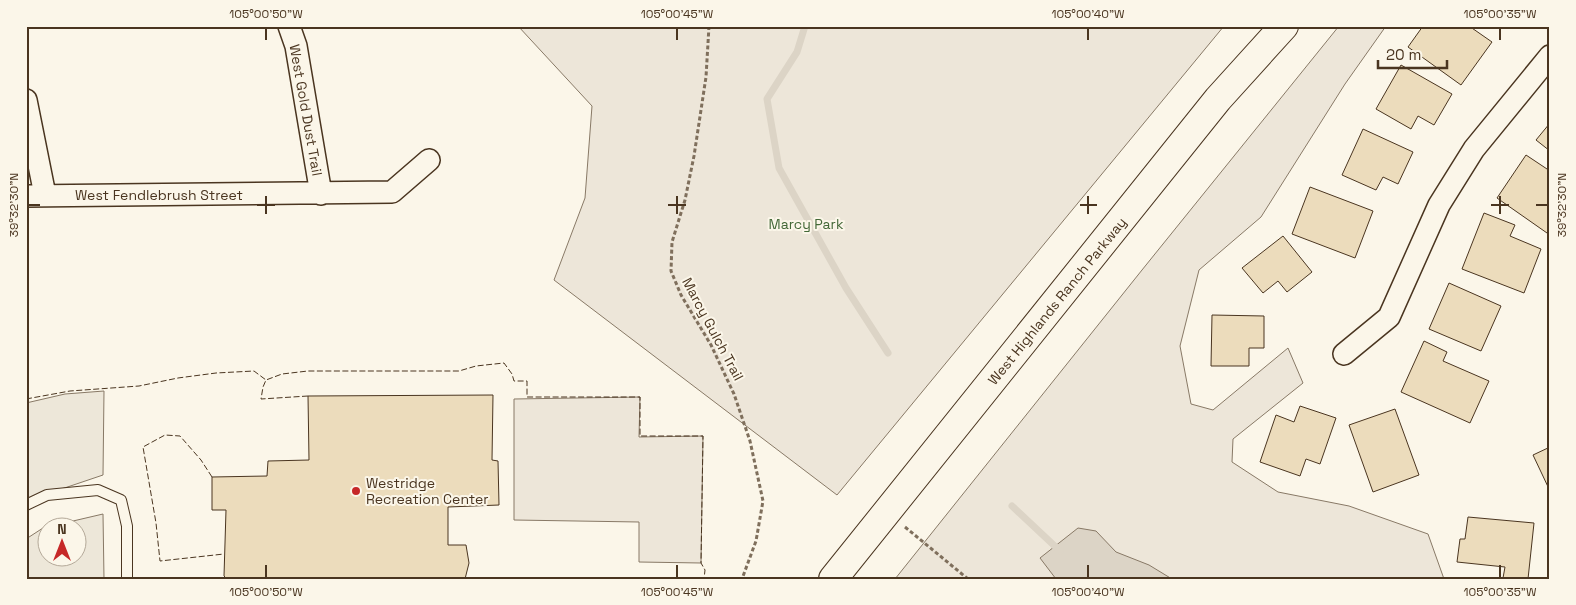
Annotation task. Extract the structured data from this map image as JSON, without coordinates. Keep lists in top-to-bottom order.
{
  "streets": {
    "main road": ["West Highlands Ranch Parkway"],
    "street": ["West Gold Dust Trail", "West Fendlebrush Street"],
    "path": ["Marcy Gulch Trail"]
  },
  "crossings": [
    ["West Gold Dust Trail", "West Fendlebrush Street"]
  ],
  "parks": ["Marcy Park"],
  "places": ["Westridge Recreation Center"],
  "scale_bar": "20 m",
  "north": "top",
  "coordinates": [
    "105°00'50\"W",
    "105°00'45\"W",
    "105°00'40\"W",
    "105°00'35\"W",
    "39°32'30\"N"
  ]
}
